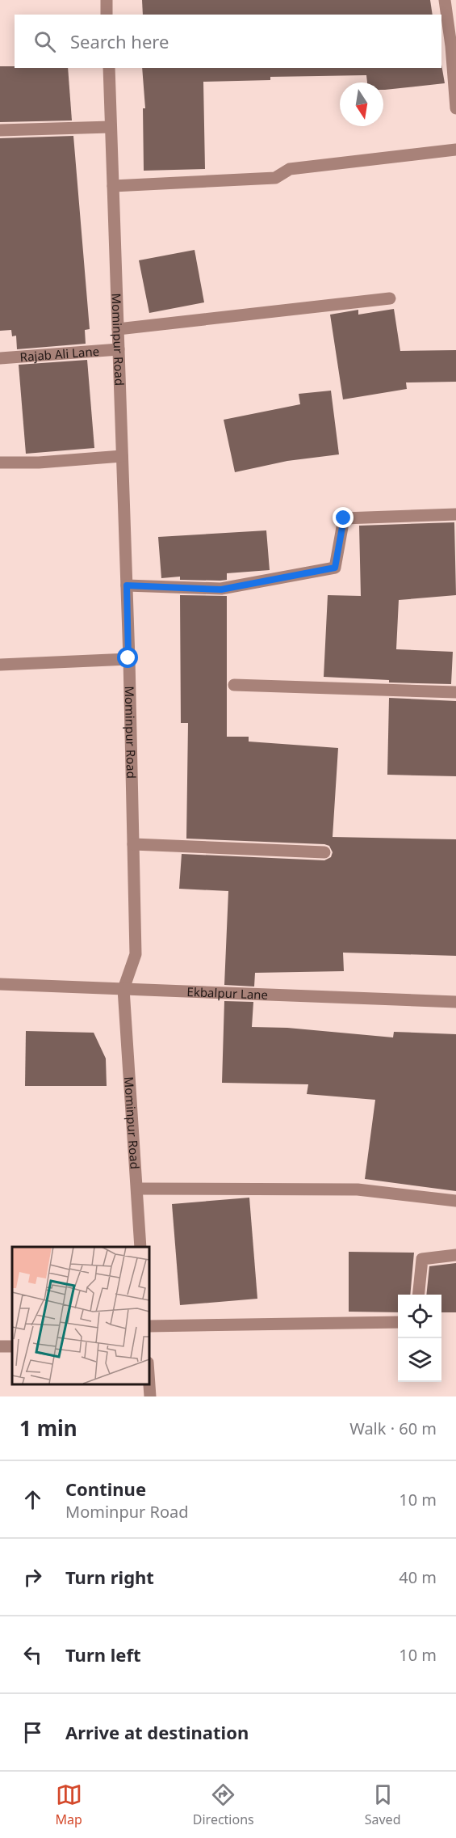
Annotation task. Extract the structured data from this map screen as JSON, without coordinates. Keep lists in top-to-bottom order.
{
  "streets": {
    "street": ["Mominpur Road", "Rajab Ali Lane", "Ekbalpur Lane"]
  },
  "crossings": [
    ["Mominpur Road", "Rajab Ali Lane"],
    ["Mominpur Road", "Ekbalpur Lane"]
  ],
  "north": "bottom",
  "page": {
    "search": "Search here",
    "heading": ["1 min", "Walk · 60 m"],
    "list": [
      ["Continue", "Mominpur Road", "10 m"],
      ["Turn right", "40 m"],
      ["Turn left", "10 m"],
      "Arrive at destination"
    ],
    "nav": ["Map", "Directions", "Saved"]
  }
}
